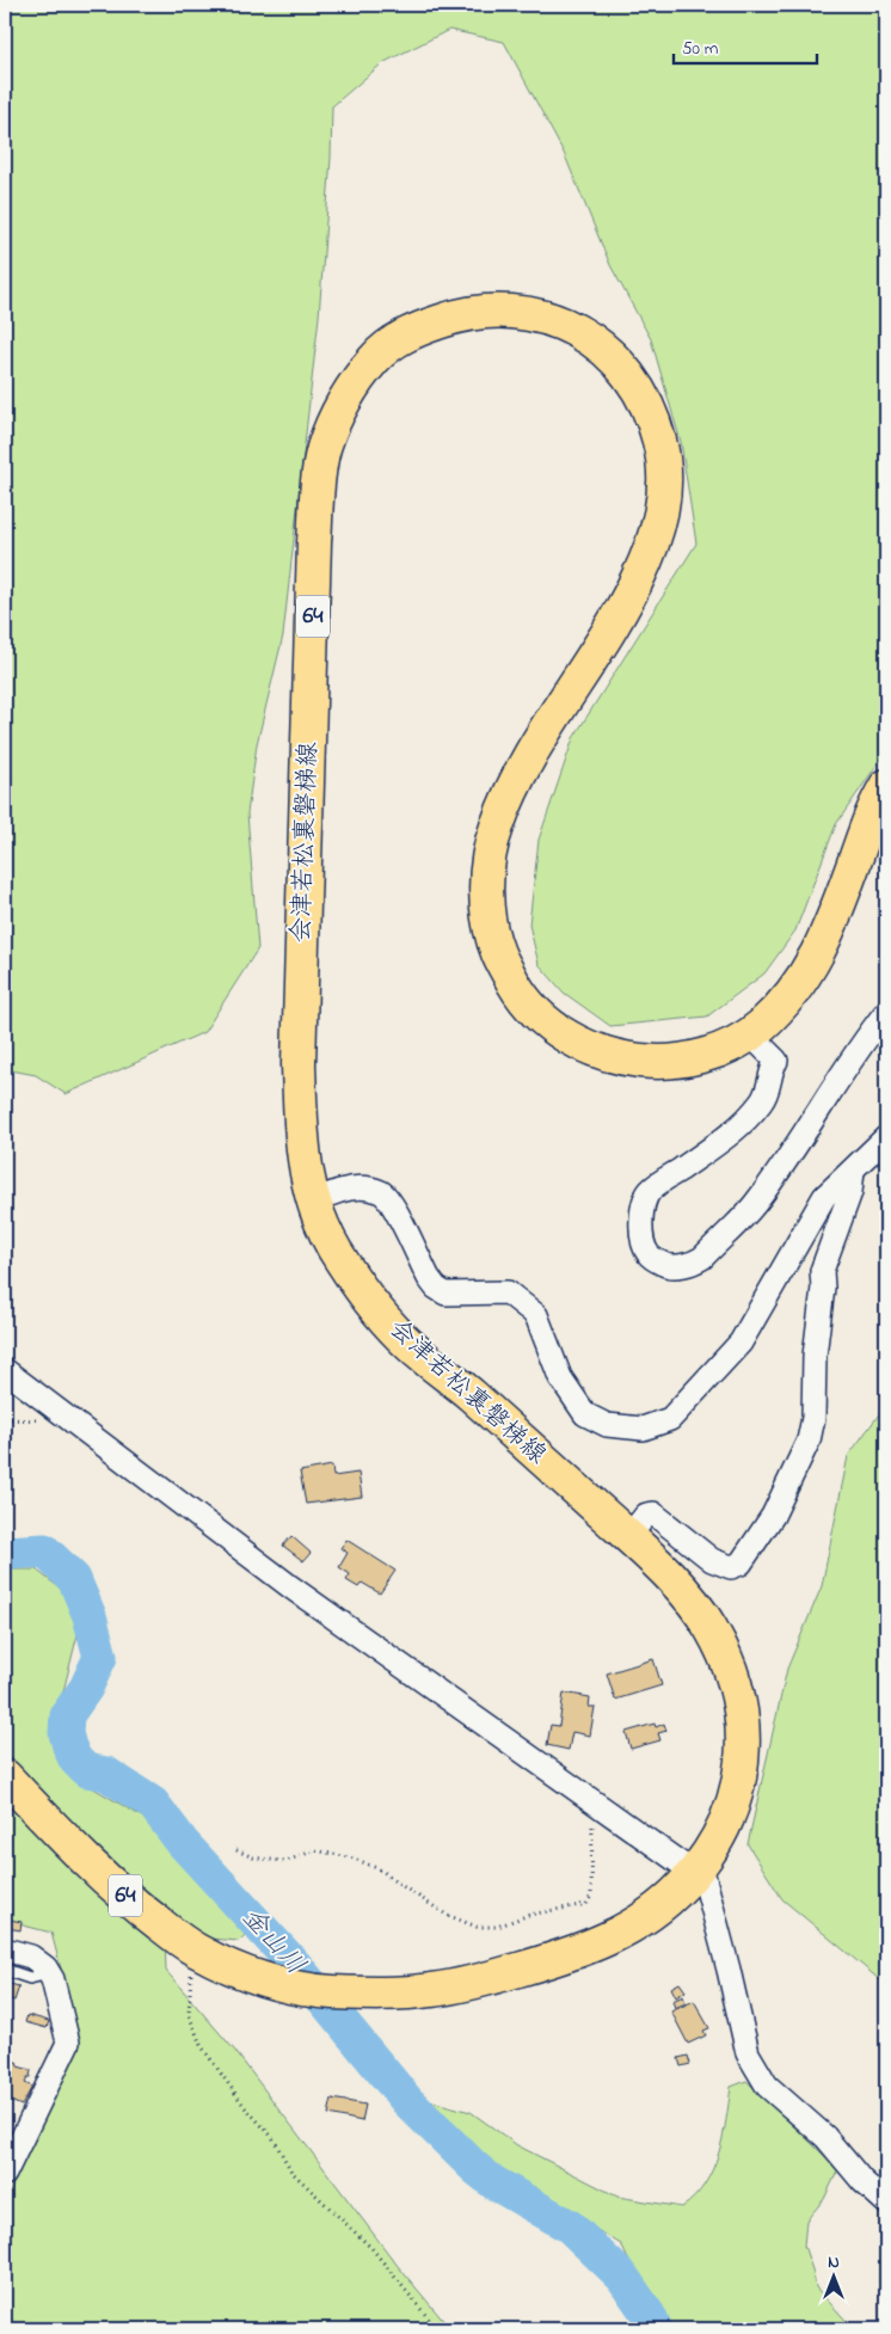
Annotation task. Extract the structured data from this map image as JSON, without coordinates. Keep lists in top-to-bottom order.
{
  "streets": {
    "main road": ["64", "会津若松裏磐梯線"]
  },
  "water": ["金山川"],
  "scale_bar": "50 m",
  "north": "top"
}
